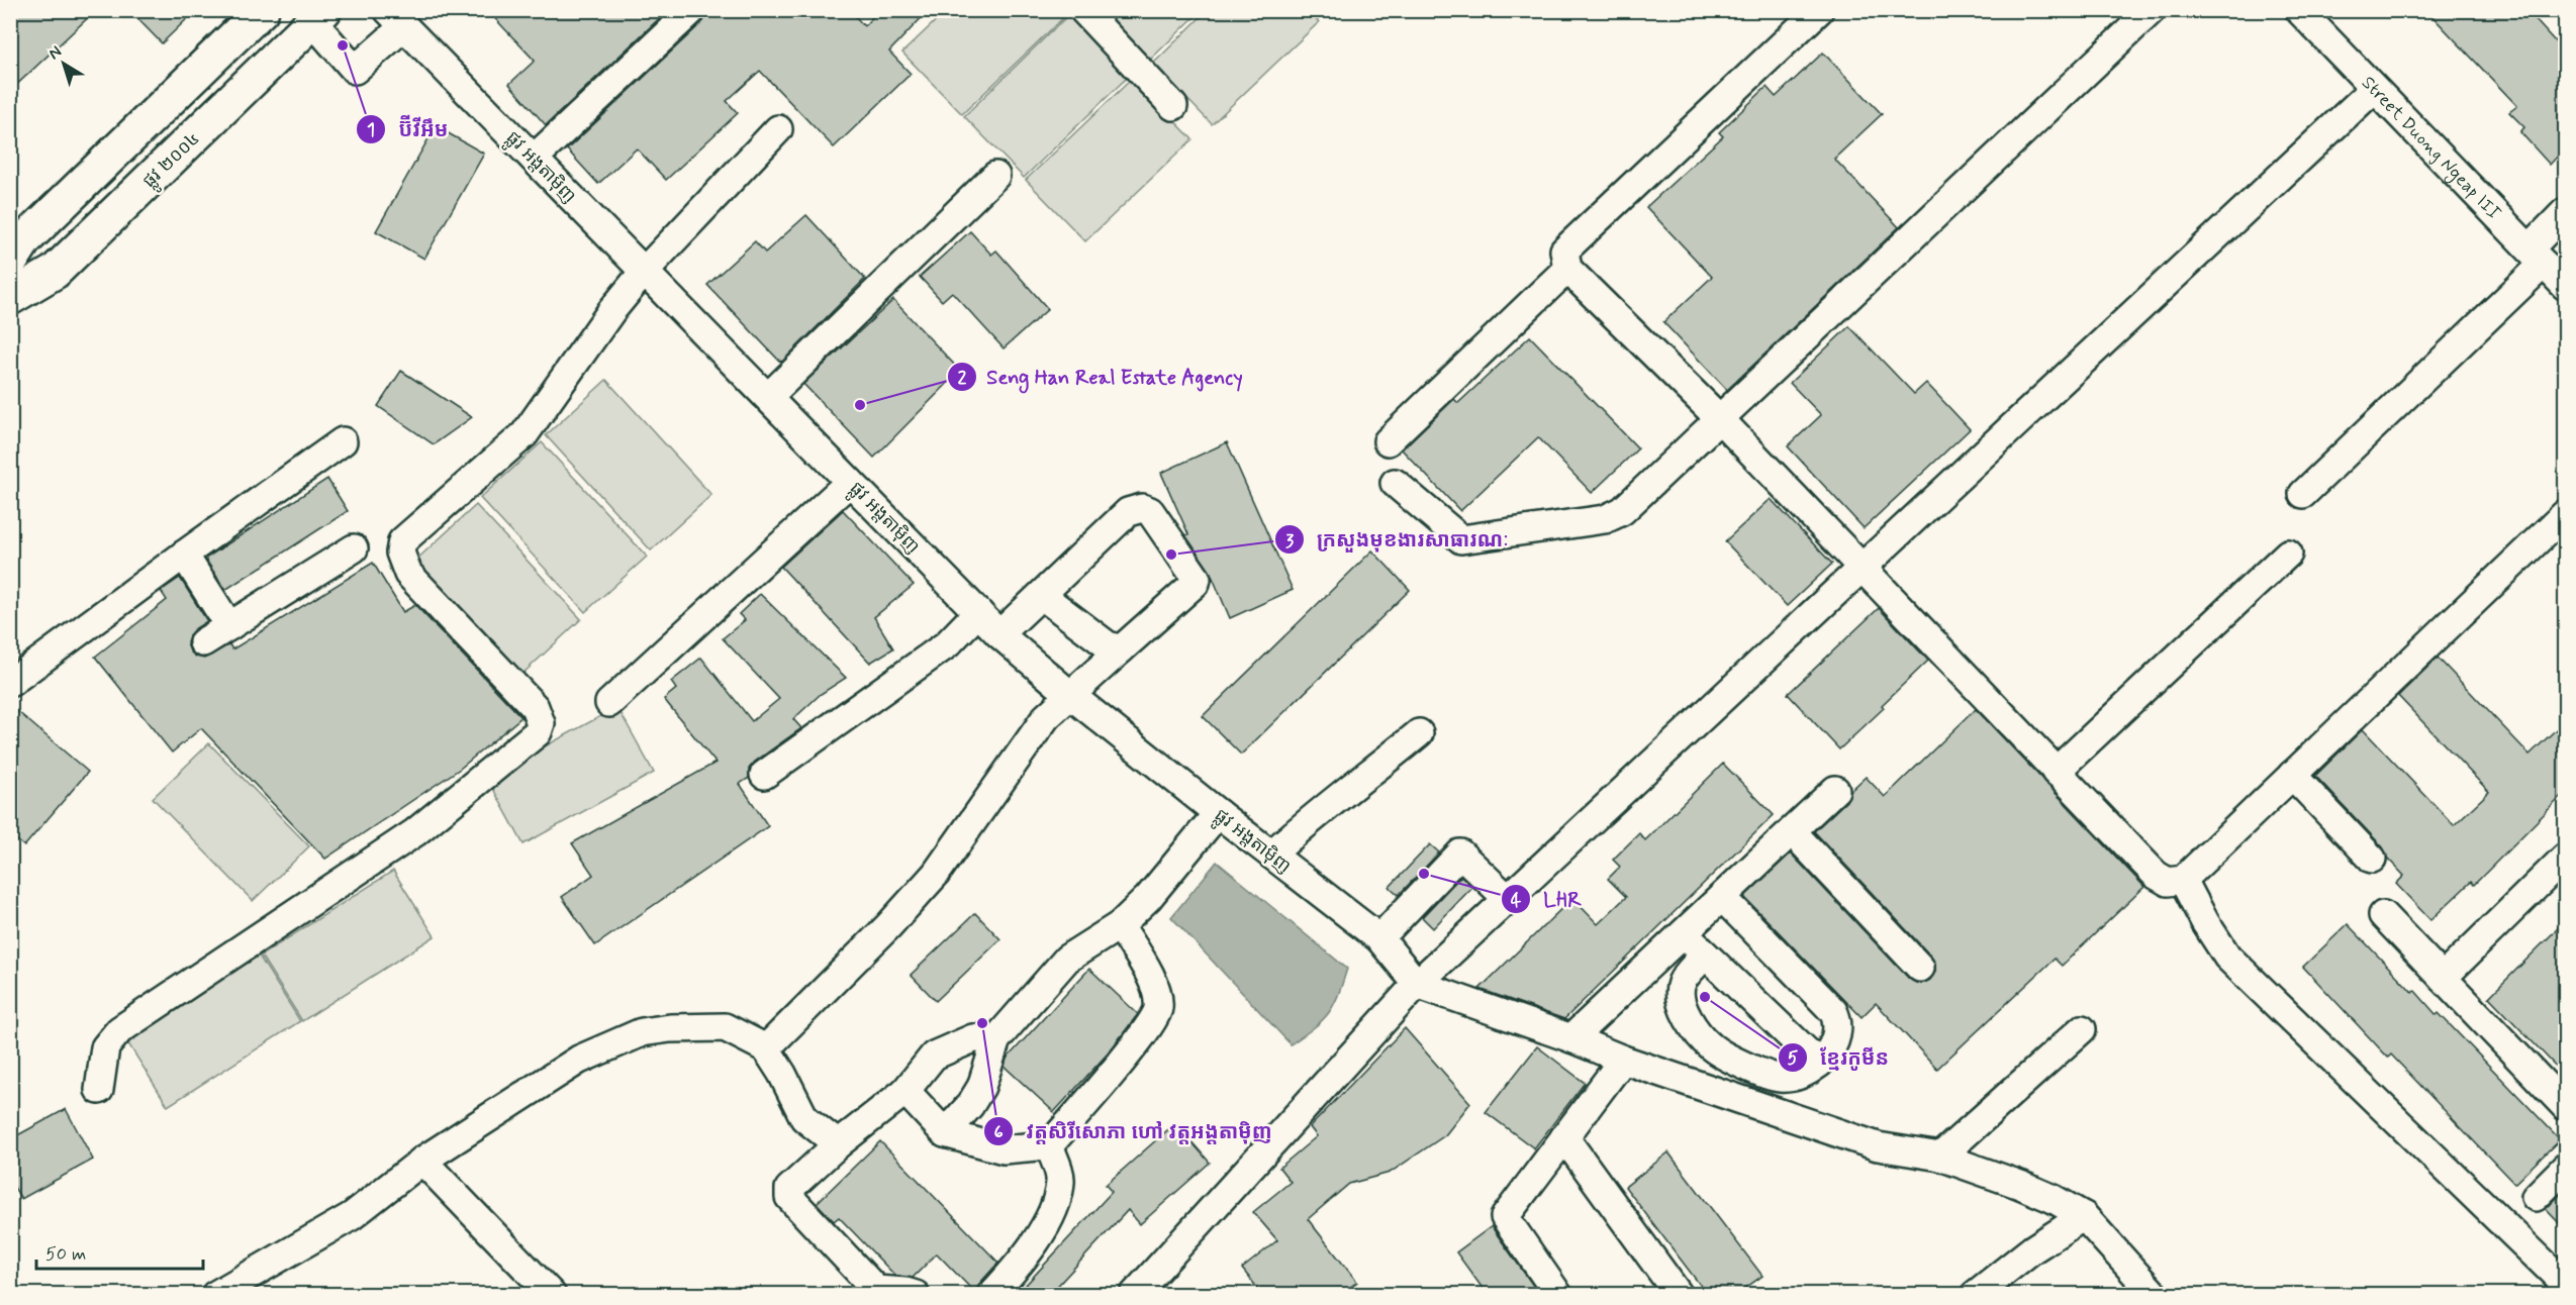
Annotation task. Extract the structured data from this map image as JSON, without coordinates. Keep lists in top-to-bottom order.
{
  "streets": {
    "main road": ["ផ្លូវ ២០០៤"],
    "street": ["Street Duong Ngeap III", "ផ្លូវ អង្តតាម៉ិញ"]
  },
  "places": [
    "ប៊ីវីអឹម",
    "Seng Han Real Estate Agency",
    "ក្រសួងមុខងារសាធារណៈ",
    "LHR",
    "ខ្មែរកូមីន",
    "វត្តសិរីសោភា ហៅ វត្តអង្តតាម៉ិញ"
  ],
  "scale_bar": "50 m",
  "north": "top left"
}
